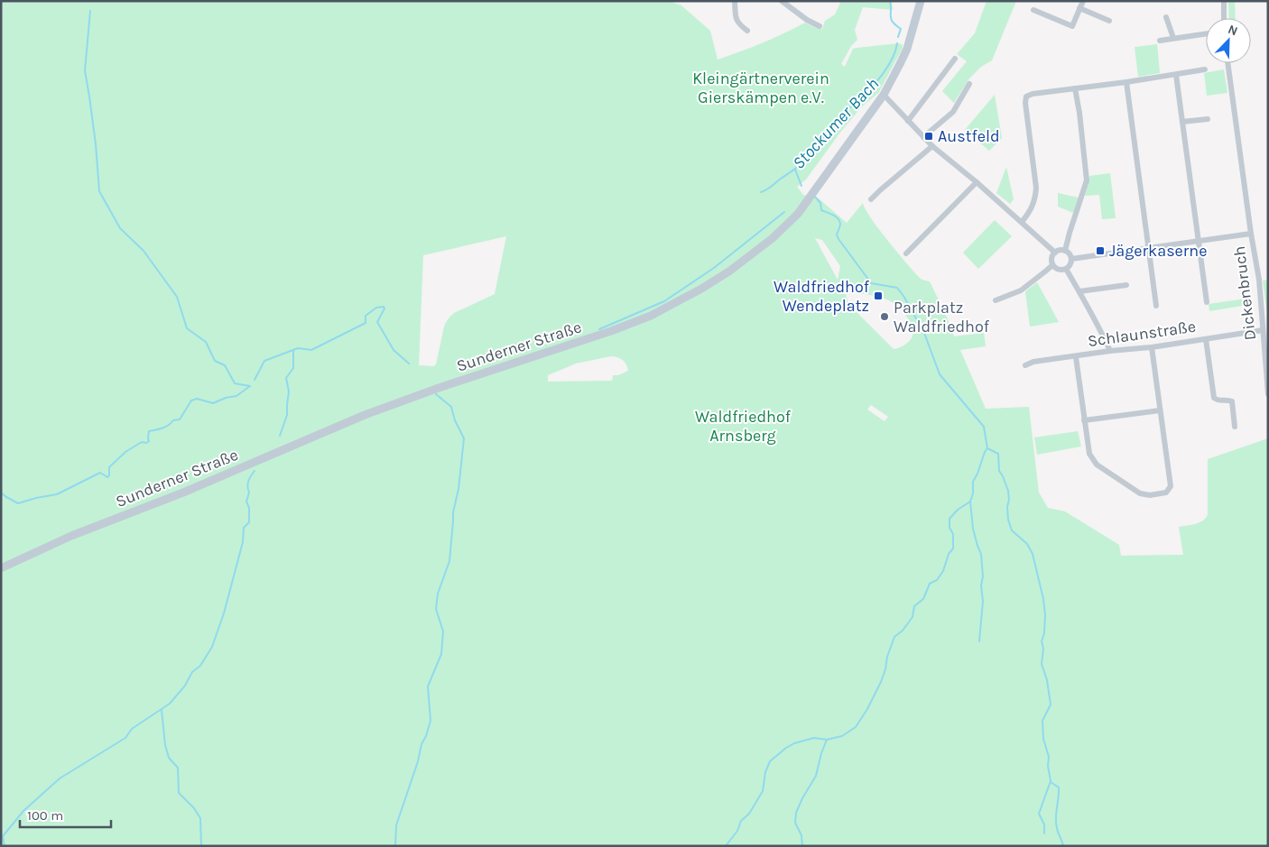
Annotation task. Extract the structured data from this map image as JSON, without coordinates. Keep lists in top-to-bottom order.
{
  "streets": {
    "main road": ["Sunderner Straße"],
    "street": ["Dickenbruch", "Schlaunstraße"]
  },
  "crossings": [
    ["Dickenbruch", "Schlaunstraße"]
  ],
  "water": ["Stockumer Bach"],
  "parks": ["Kleingärtnerverein Gierskämpen e.V.", "Waldfriedhof Arnsberg"],
  "places": {
    "transit": ["Austfeld", "Jägerkaserne", "Waldfriedhof Wendeplatz"],
    "other": ["Parkplatz Waldfriedhof"]
  },
  "scale_bar": "100 m",
  "north": "top right"
}
